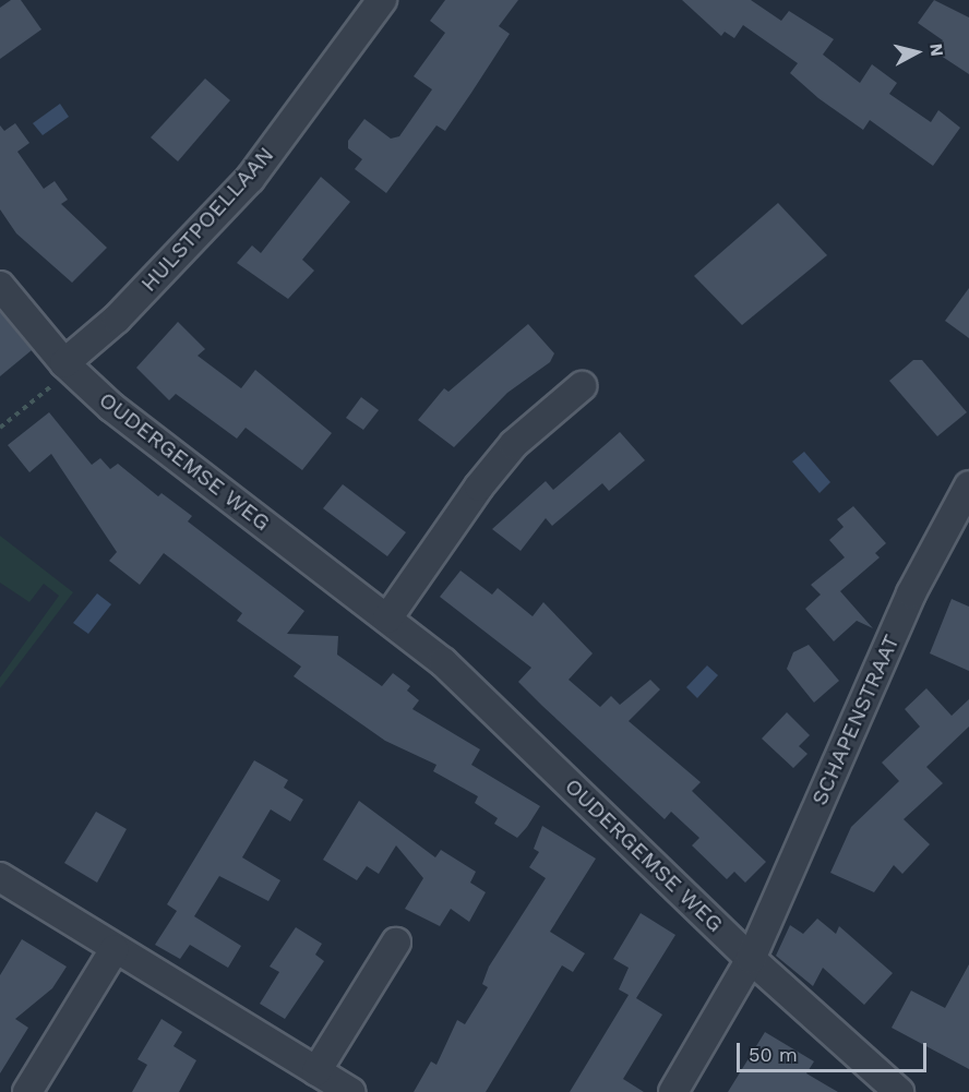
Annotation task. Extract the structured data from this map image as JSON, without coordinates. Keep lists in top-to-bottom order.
{
  "streets": {
    "street": ["HULSTPOELLAAN", "OUDERGEMSE WEG", "SCHAPENSTRAAT"]
  },
  "crossings": [
    ["HULSTPOELLAAN", "OUDERGEMSE WEG"],
    ["OUDERGEMSE WEG", "SCHAPENSTRAAT"]
  ],
  "scale_bar": "50 m",
  "north": "right"
}
